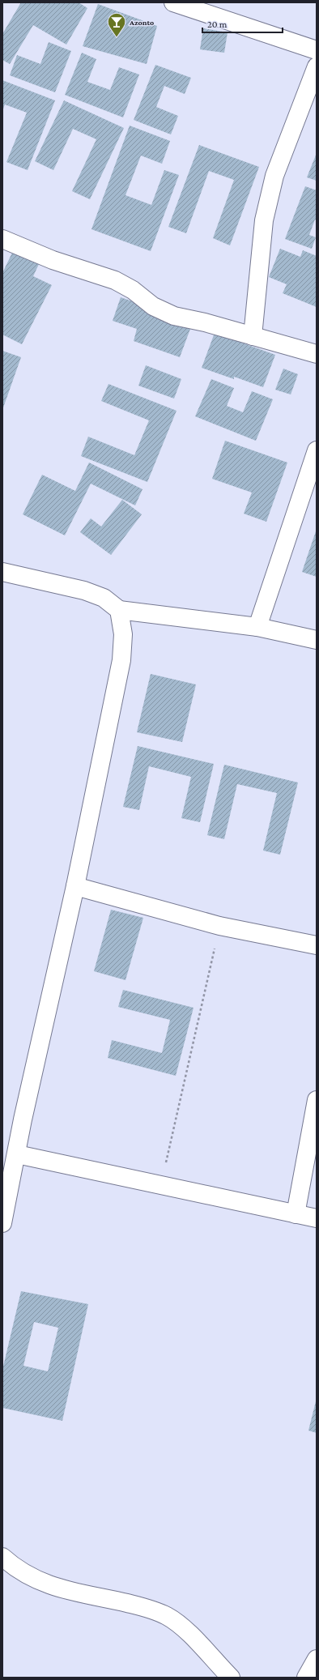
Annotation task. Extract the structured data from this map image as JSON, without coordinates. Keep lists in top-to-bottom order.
{
  "places": {
    "bar": ["Azonto"]
  },
  "scale_bar": "20 m"
}
